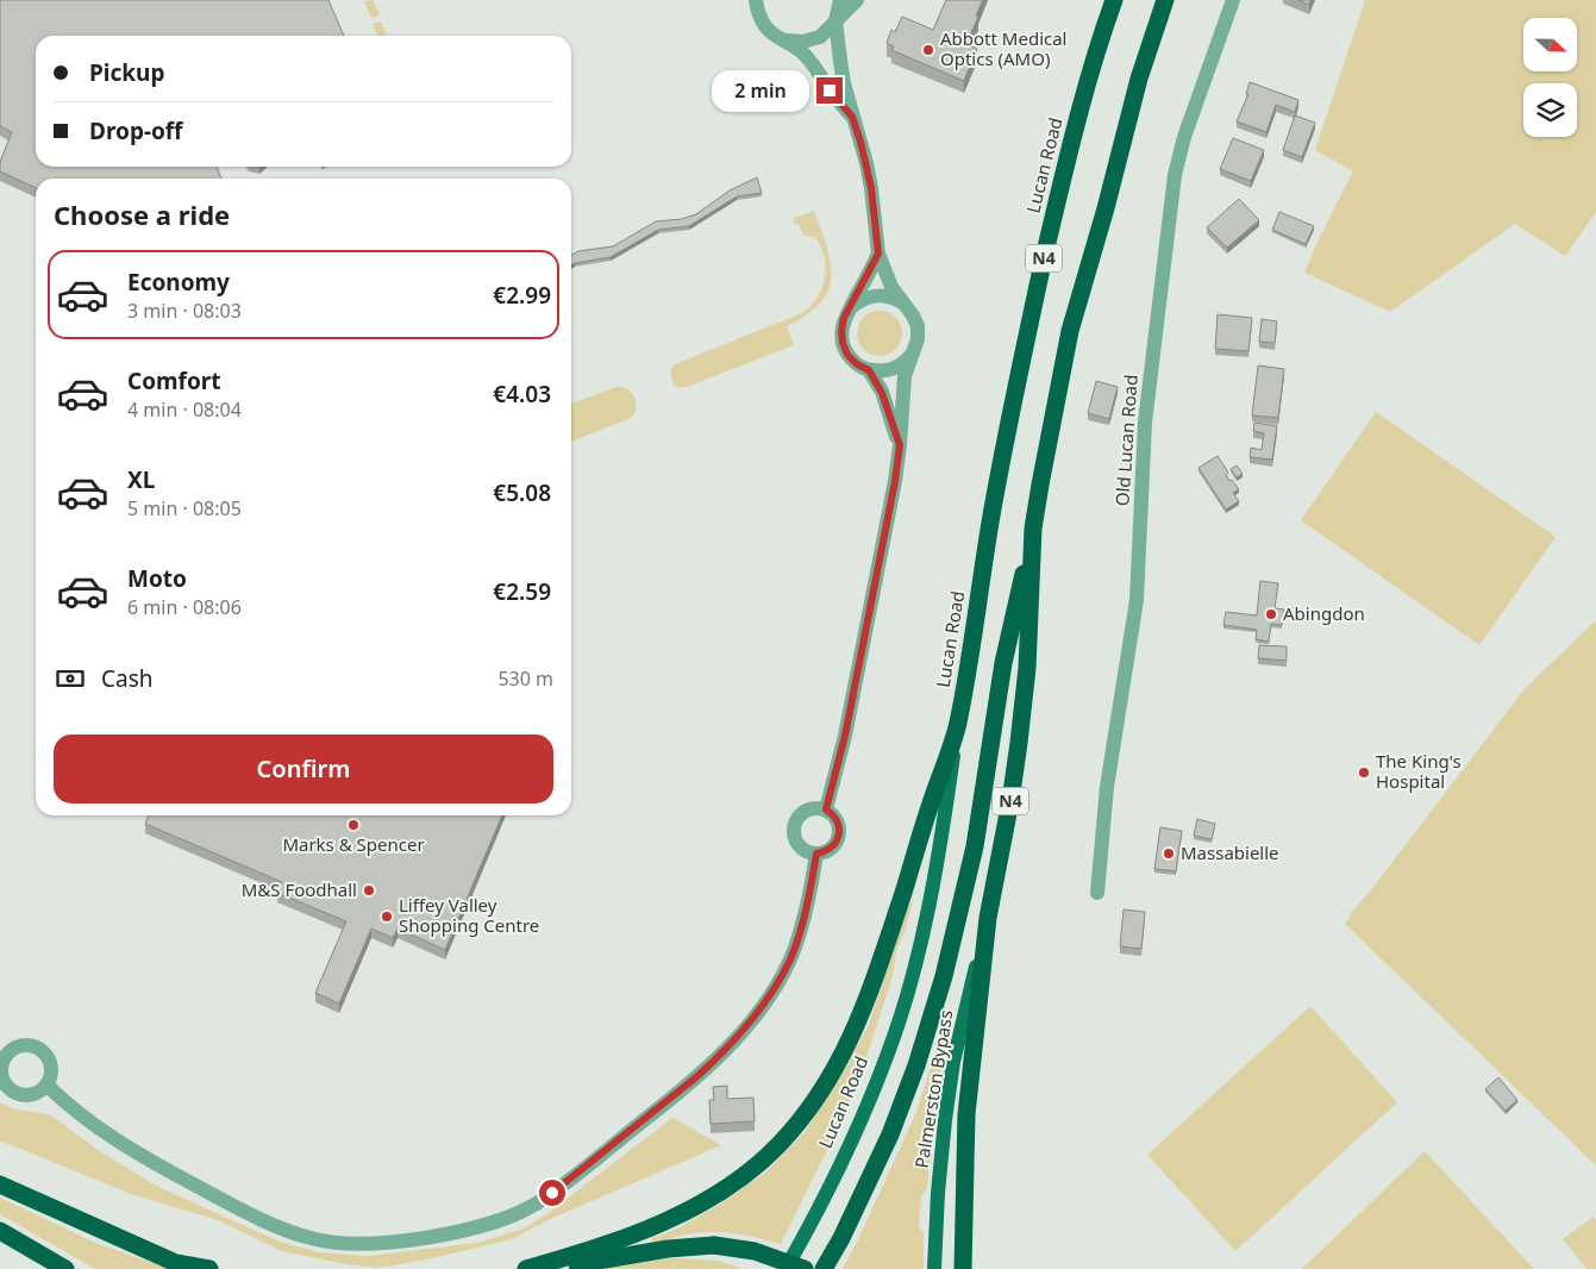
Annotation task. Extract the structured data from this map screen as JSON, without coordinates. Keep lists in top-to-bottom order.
{
  "streets": {
    "highway": ["Lucan Road", "N4"],
    "main road": ["Palmerston Bypass"],
    "street": ["Old Lucan Road"]
  },
  "crossings": [
    ["N4", "Palmerston Bypass"]
  ],
  "places": [
    "Abbott Medical Optics (AMO)",
    "Abingdon",
    "The King's Hospital",
    "Marks & Spencer",
    "Massabielle",
    "M&S Foodhall",
    "Liffey Valley Shopping Centre"
  ],
  "north": "right",
  "page": {
    "banner": ["Pickup", "Drop-off"],
    "bubble": "2 min",
    "heading": "Choose a ride",
    "list": [
      {
        "name": "Economy",
        "note": "3 min · 08:03",
        "value": "€2.99"
      },
      {
        "name": "Comfort",
        "note": "4 min · 08:04",
        "value": "€4.03"
      },
      {
        "name": "XL",
        "note": "5 min · 08:05",
        "value": "€5.08"
      },
      {
        "name": "Moto",
        "note": "6 min · 08:06",
        "value": "€2.59"
      }
    ],
    "pay": ["Cash", "530 m"],
    "buttons": "Confirm"
  }
}
